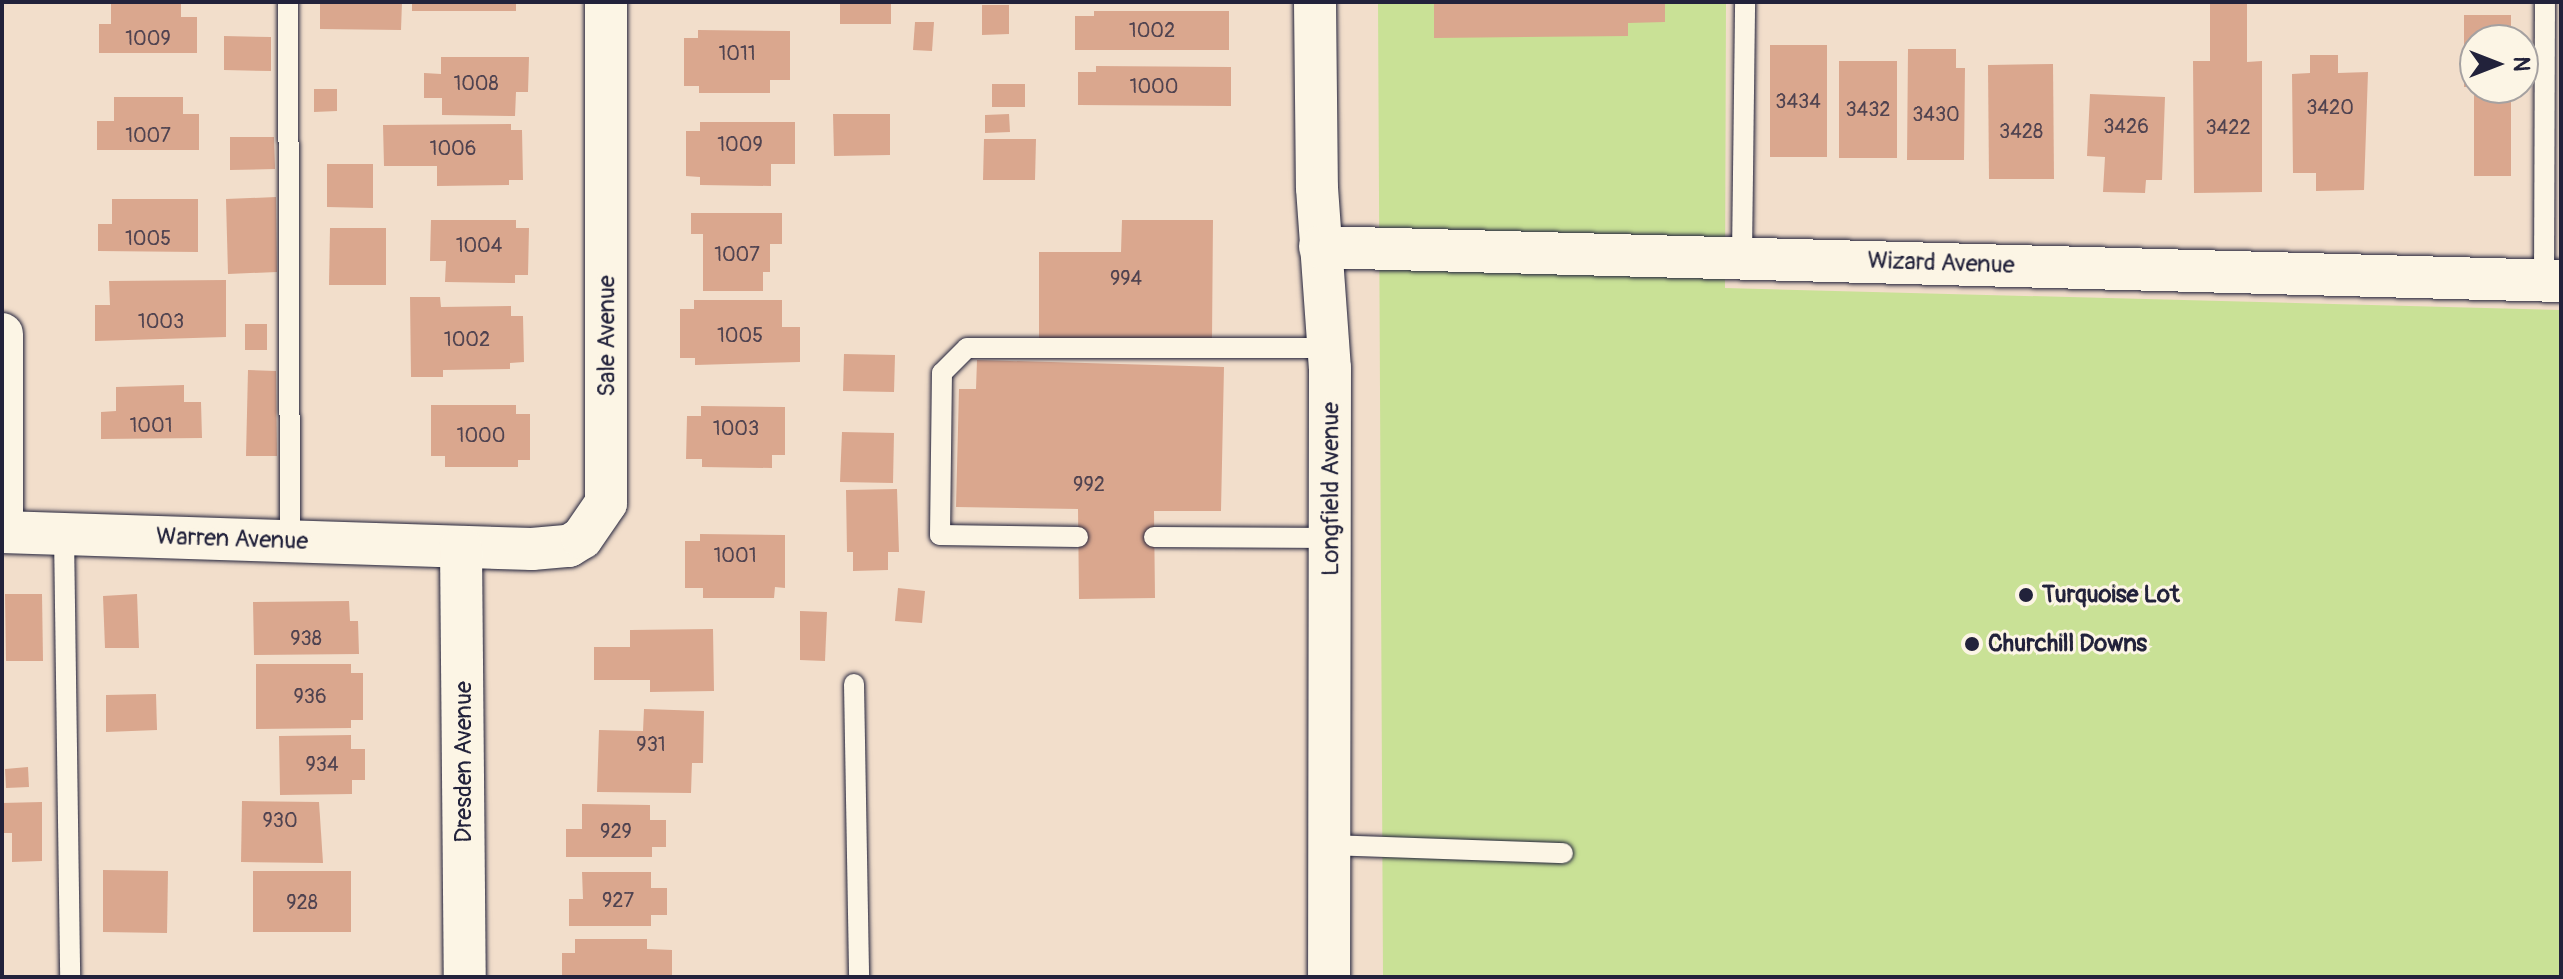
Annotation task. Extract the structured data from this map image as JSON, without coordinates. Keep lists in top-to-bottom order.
{
  "streets": {
    "street": [
      "Wizard Avenue",
      "Sale Avenue",
      "Longfield Avenue",
      "Warren Avenue",
      "Dresden Avenue"
    ]
  },
  "crossings": [
    ["Wizard Avenue", "Longfield Avenue"],
    ["Sale Avenue", "Warren Avenue"],
    ["Sale Avenue", "Dresden Avenue"],
    ["Warren Avenue", "Dresden Avenue"]
  ],
  "places": ["Turquoise Lot", "Churchill Downs"],
  "house_numbers": [
    "1002",
    "1009",
    "1011",
    "1008",
    "1000",
    "3434",
    "3420",
    "3432",
    "3430",
    "3426",
    "3422",
    "3428",
    "1007",
    "1009",
    "1006",
    "1005",
    "1004",
    "1007",
    "994",
    "1003",
    "1005",
    "1002",
    "1001",
    "1003",
    "1000",
    "992",
    "1001",
    "938",
    "936",
    "931",
    "934",
    "930",
    "929",
    "927",
    "928"
  ],
  "north": "right"
}
